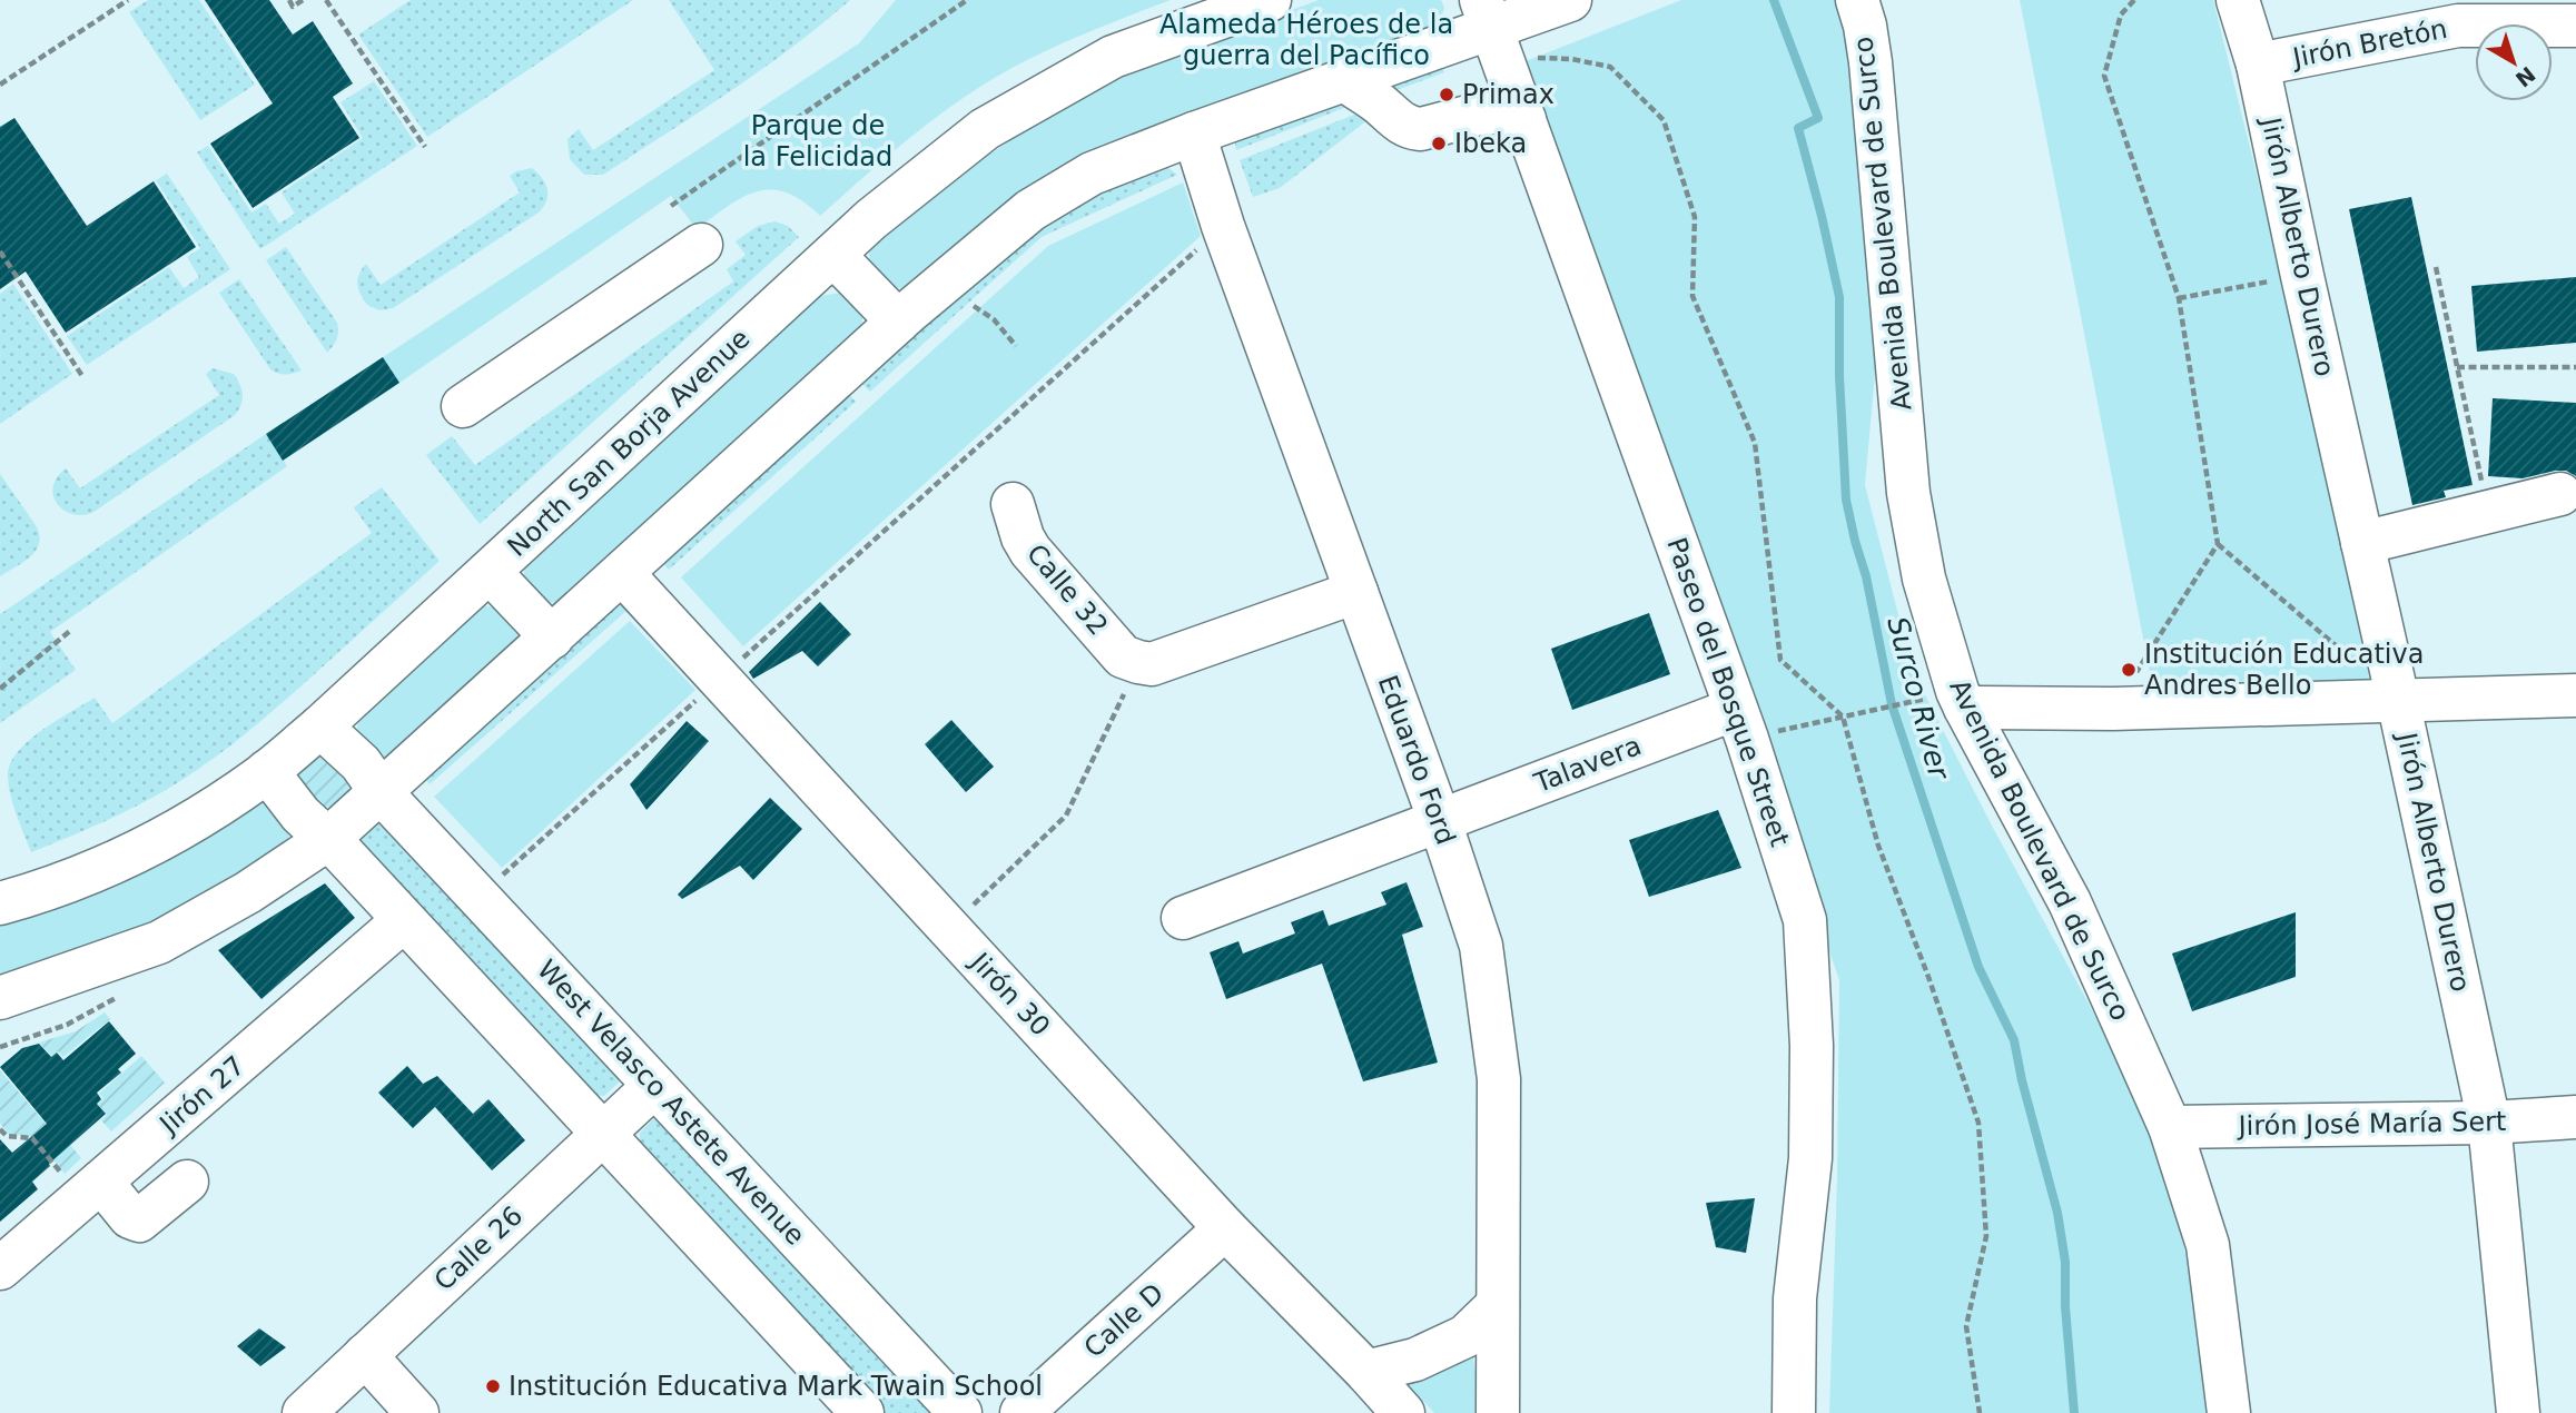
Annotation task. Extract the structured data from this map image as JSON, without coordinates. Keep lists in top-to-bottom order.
{
  "streets": {
    "street": [
      "Jirón Bretón",
      "Avenida Boulevard de Surco",
      "Jirón Alberto Durero",
      "North San Borja Avenue",
      "Calle 32",
      "Paseo del Bosque Street",
      "Eduardo Ford",
      "Talavera",
      "Jirón 30",
      "Jirón 27",
      "West Velasco Astete Avenue",
      "Jirón José María Sert",
      "Calle 26",
      "Calle D"
    ]
  },
  "crossings": [
    ["Jirón Bretón", "Jirón Alberto Durero"],
    ["Avenida Boulevard de Surco", "Jirón José María Sert"],
    ["Jirón Alberto Durero", "Jirón José María Sert"],
    ["North San Borja Avenue", "West Velasco Astete Avenue"],
    ["Paseo del Bosque Street", "Talavera"],
    ["Eduardo Ford", "Talavera"],
    ["Jirón 30", "Calle D"],
    ["West Velasco Astete Avenue", "Calle 26"]
  ],
  "water": ["Surco River"],
  "parks": ["Alameda Héroes de la guerra del Pacífico", "Parque de la Felicidad"],
  "places": [
    "Primax",
    "Ibeka",
    "Institución Educativa Andres Bello",
    "Institución Educativa Mark Twain School"
  ],
  "north": "bottom right"
}
